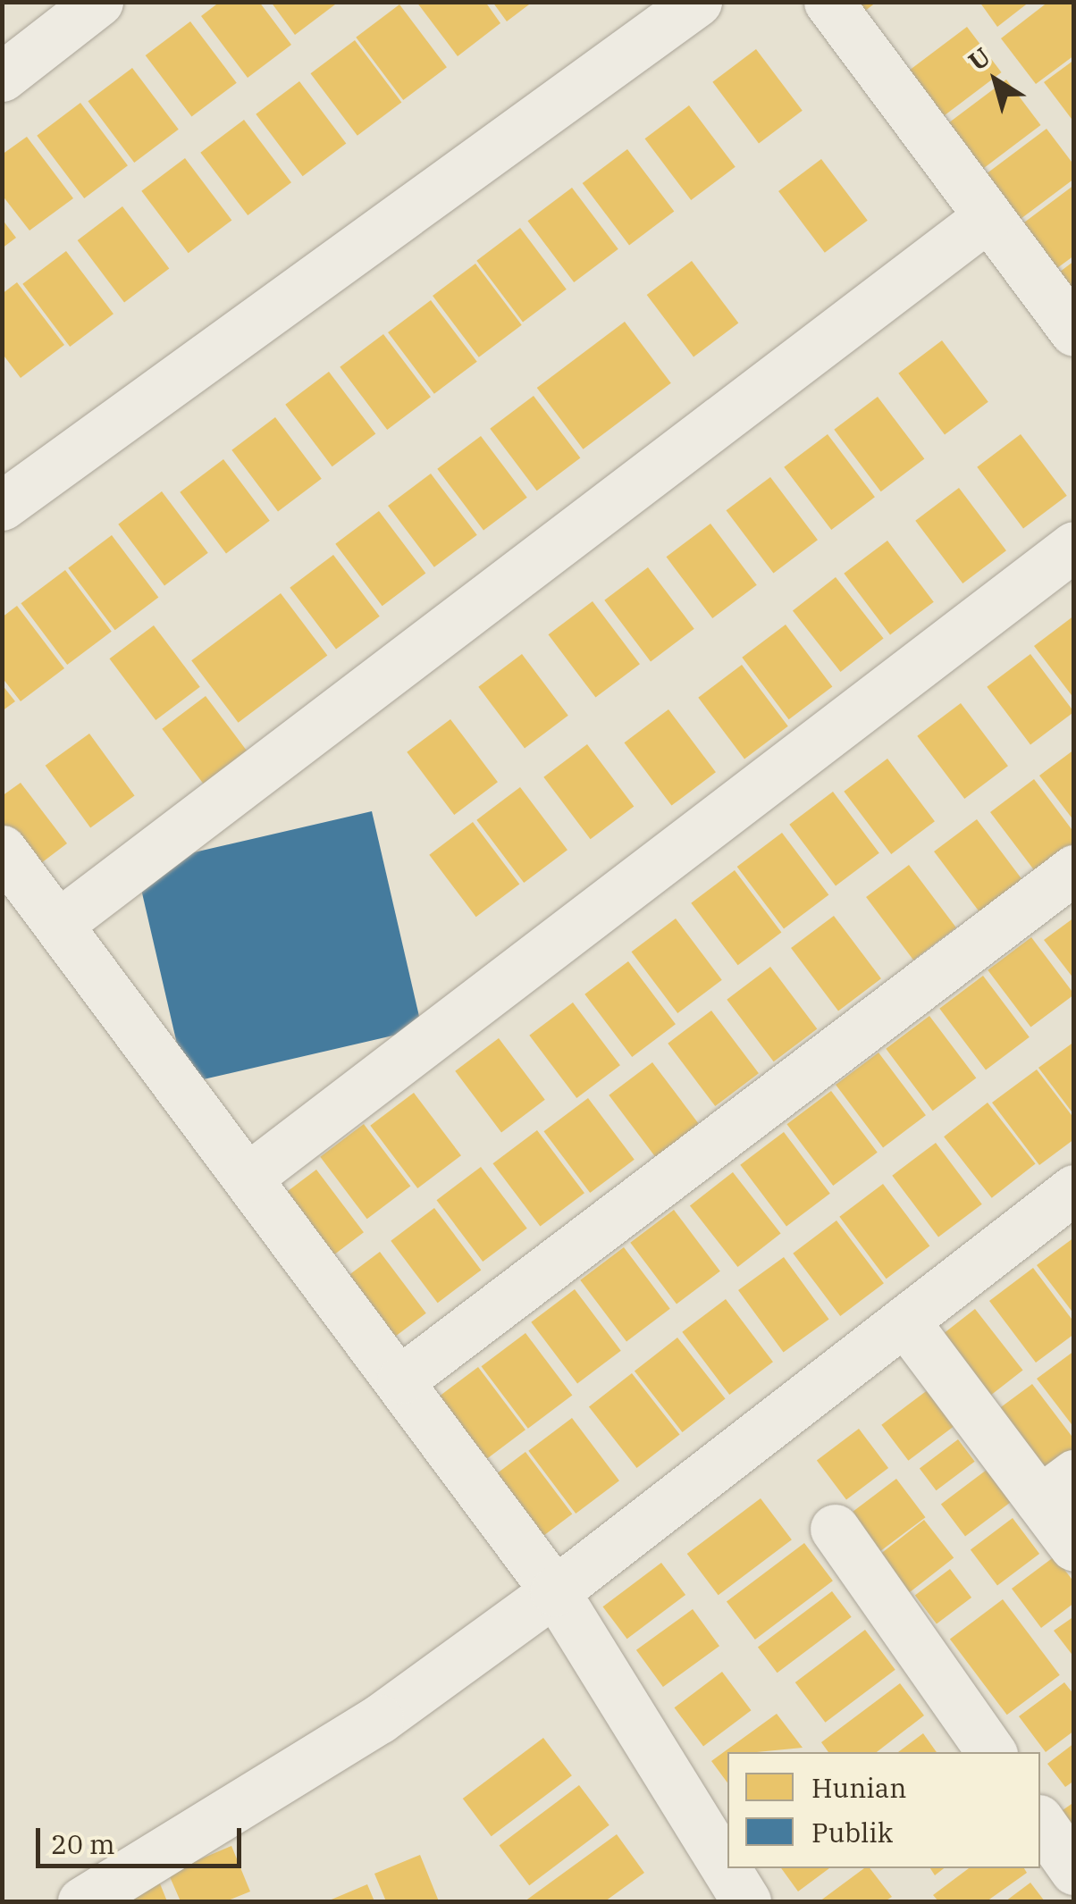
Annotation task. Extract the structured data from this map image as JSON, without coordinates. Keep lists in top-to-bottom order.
{
  "legend": ["Hunian", "Publik"],
  "scale_bar": "20 m",
  "north": "top left"
}
